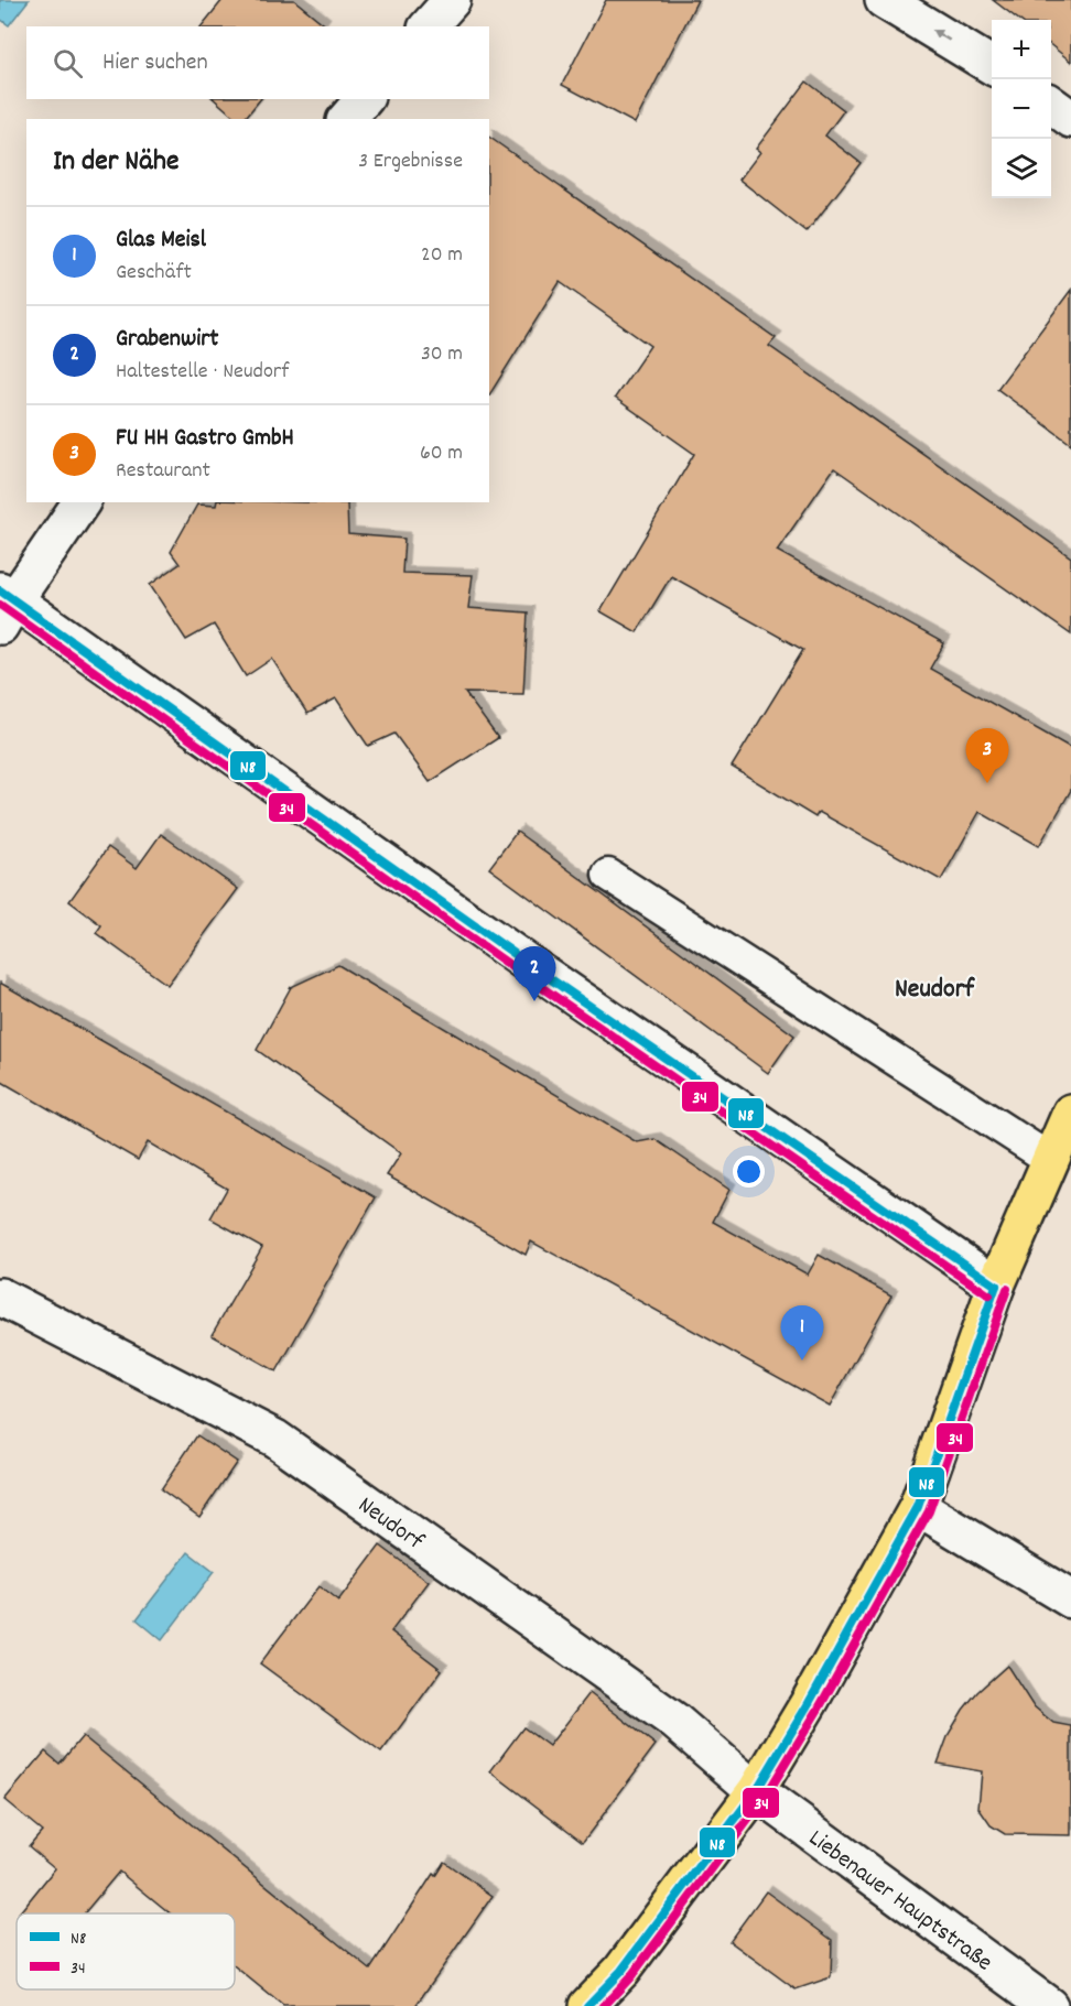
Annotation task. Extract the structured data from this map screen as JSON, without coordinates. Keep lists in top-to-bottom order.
{
  "streets": {
    "street": ["Neudorf", "Liebenauer Hauptstraße"]
  },
  "crossings": [
    ["Neudorf", "Liebenauer Hauptstraße"]
  ],
  "districts": ["Neudorf"],
  "lines": ["transit line N8", "transit line 34"],
  "legend": ["N8", "34"],
  "page": {
    "map_buttons": ["+", "−"],
    "search": "Hier suchen",
    "heading": ["In der Nähe", "3 Ergebnisse"],
    "list": [
      {
        "mark": "1",
        "name": "Glas Meisl",
        "note": "Geschäft",
        "value": "20 m"
      },
      {
        "mark": "2",
        "name": "Grabenwirt",
        "note": "Haltestelle · Neudorf",
        "value": "30 m"
      },
      {
        "mark": "3",
        "name": "FU HH Gastro GmbH",
        "note": "Restaurant",
        "value": "60 m"
      }
    ],
    "pins": ["3", "2", "1"]
  }
}
